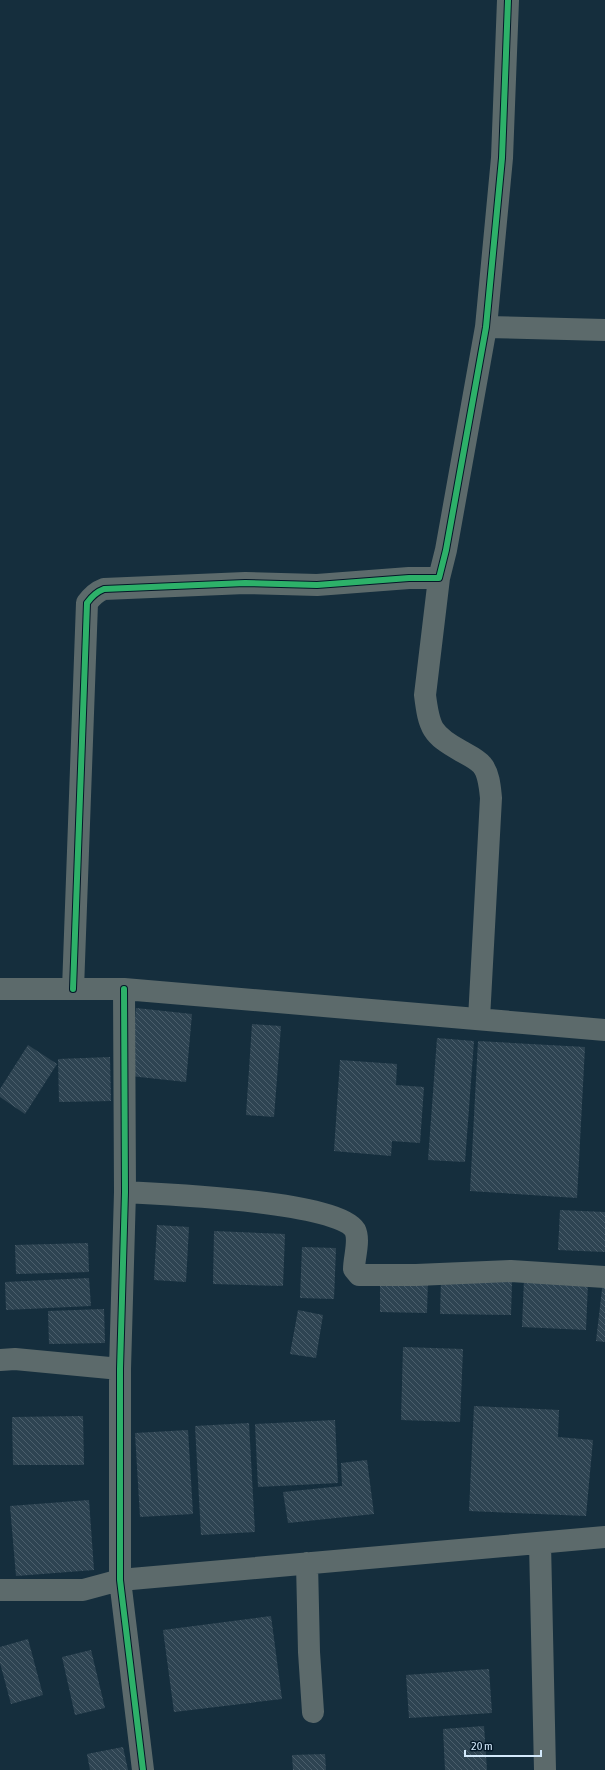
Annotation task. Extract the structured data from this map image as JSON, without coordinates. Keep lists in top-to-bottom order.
{
  "scale_bar": "20 m"
}
